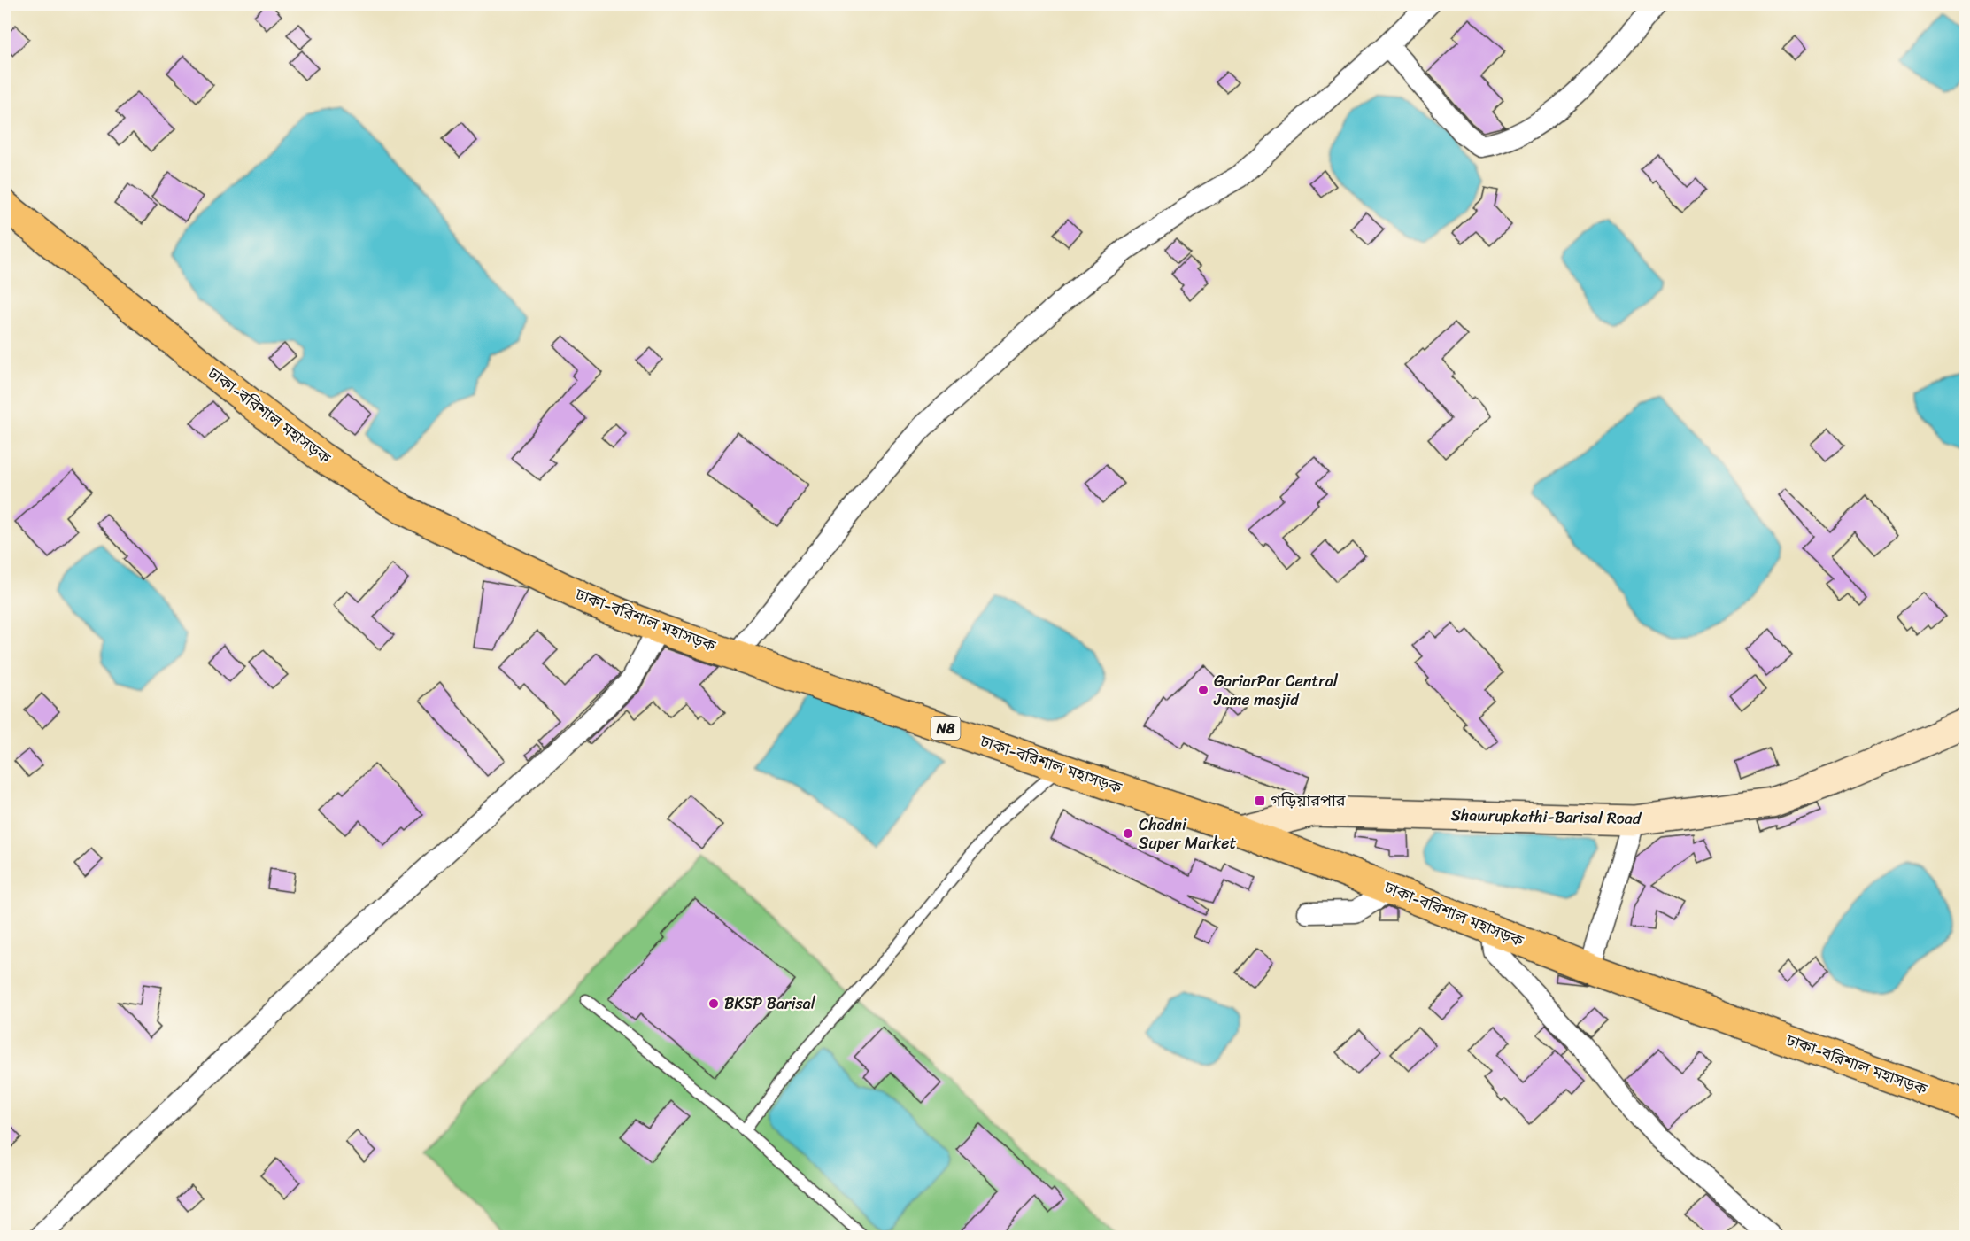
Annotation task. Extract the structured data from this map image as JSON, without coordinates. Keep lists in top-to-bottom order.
{
  "streets": {
    "highway": ["ঢাকা-বরিশাল মহাসড়ক", "N8"],
    "main road": ["Shawrupkathi-Barisal Road"]
  },
  "crossings": [
    ["ঢাকা-বরিশাল মহাসড়ক", "Shawrupkathi-Barisal Road"]
  ],
  "places": {
    "other": ["GariarPar Central Jame masjid", "Chadni Super Market", "BKSP Barisal"],
    "transit": ["গড়িয়ারপার"]
  }
}
